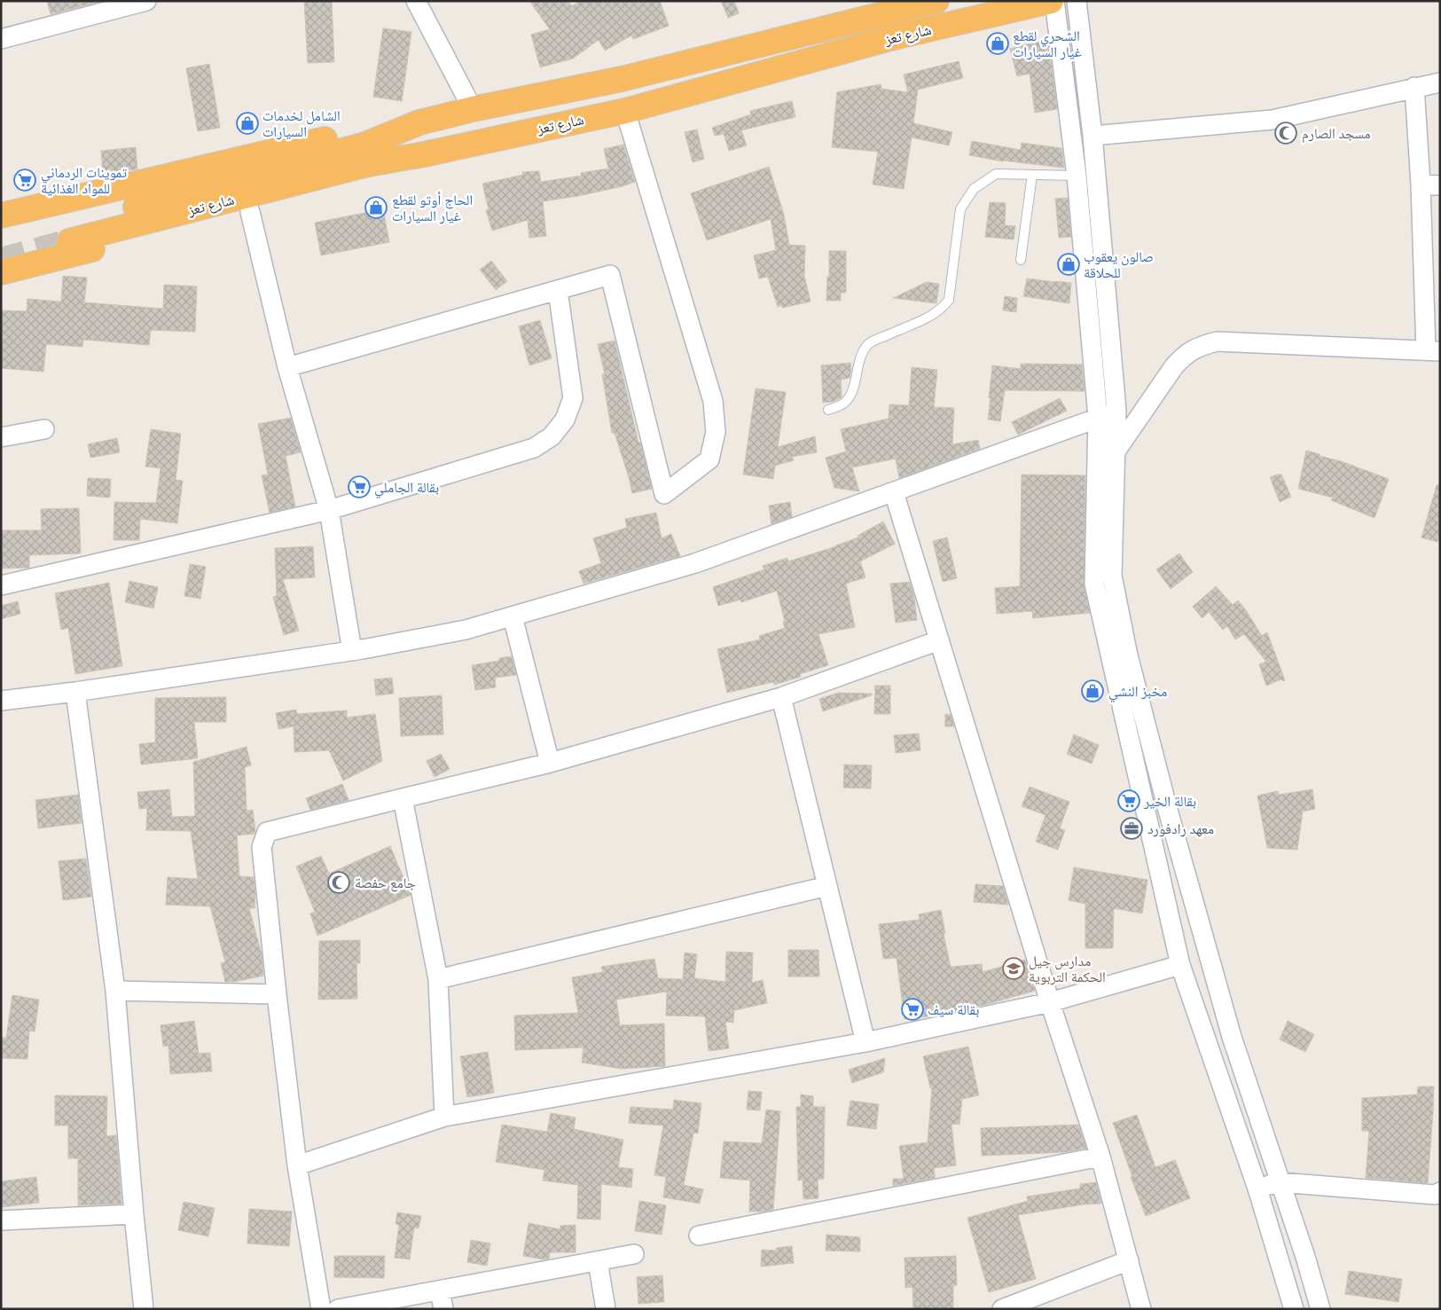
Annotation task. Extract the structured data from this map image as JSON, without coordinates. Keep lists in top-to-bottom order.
{
  "streets": {
    "highway": ["شارع تعز"]
  },
  "places": {
    "shop": [
      "الشحري لقطع غيار السيارات",
      "الشامل لخدمات السيارات",
      "الحاج أوتو لقطع غيار السيارات",
      "صالون يعقوب للحلاقة",
      "مخبز النشي"
    ],
    "mosque": ["مسجد الصارم", "جامع حفصة"],
    "supermarket": [
      "تموينات الردماني للمواد الغذائية",
      "بقالة الجاملي",
      "بقالة الخير",
      "بقالة سيف"
    ],
    "office": ["معهد رادفورد"],
    "school or university": ["مدارس جيل الحكمة التربوية"]
  }
}
